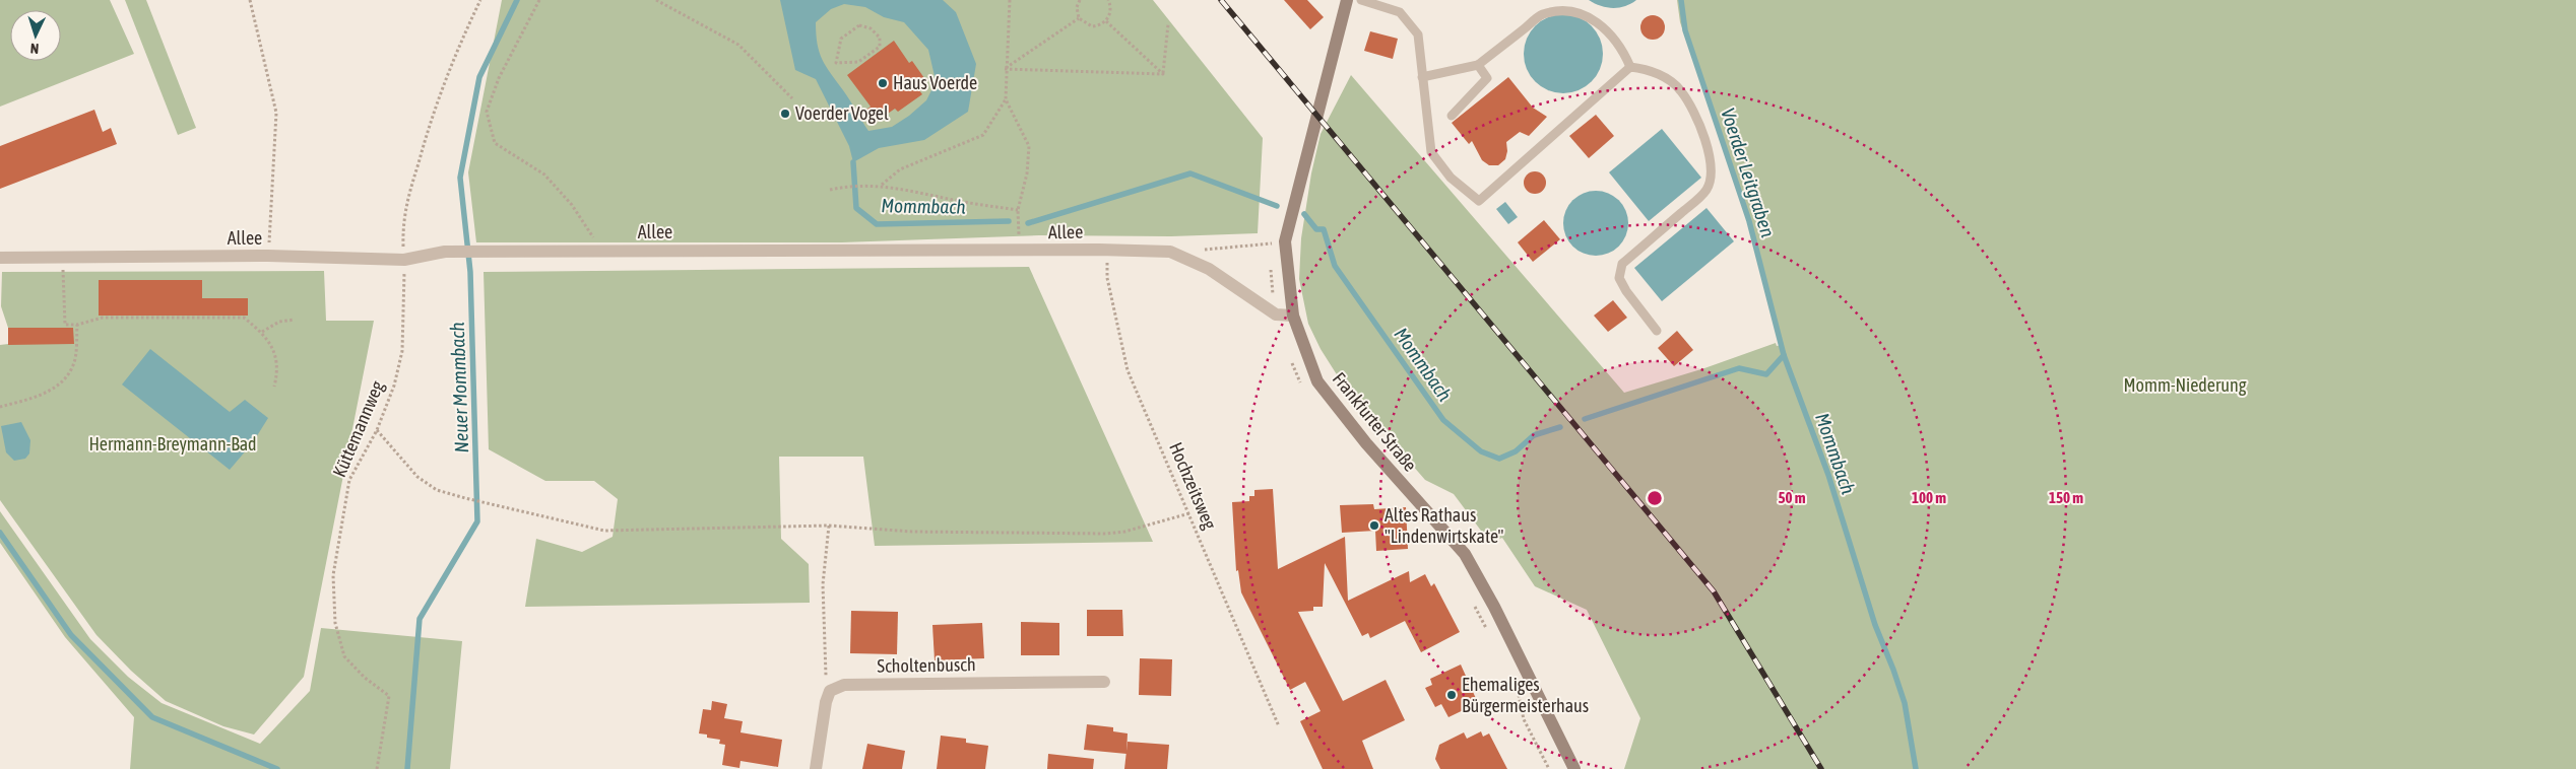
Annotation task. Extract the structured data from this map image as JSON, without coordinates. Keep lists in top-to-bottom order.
{
  "streets": {
    "main road": ["Frankfurter Straße"],
    "street": ["Allee", "Scholtenbusch"],
    "path": ["Küttemannweg", "Hochzeitsweg"]
  },
  "crossings": [
    ["Allee", "Frankfurter Straße"],
    ["Allee", "Küttemannweg"],
    ["Allee", "Hochzeitsweg"]
  ],
  "water": ["Voerder Leitgraben", "Mommbach", "Neuer Mommbach"],
  "parks": ["Momm-Niederung", "Hermann-Breymann-Bad"],
  "places": [
    "Haus Voerde",
    "Voerder Vogel",
    "Altes Rathaus \"Lindenwirtskate\"",
    "Ehemaliges Bürgermeisterhaus"
  ],
  "north": "bottom",
  "rings": ["50 m", "100 m", "150 m"]
}
